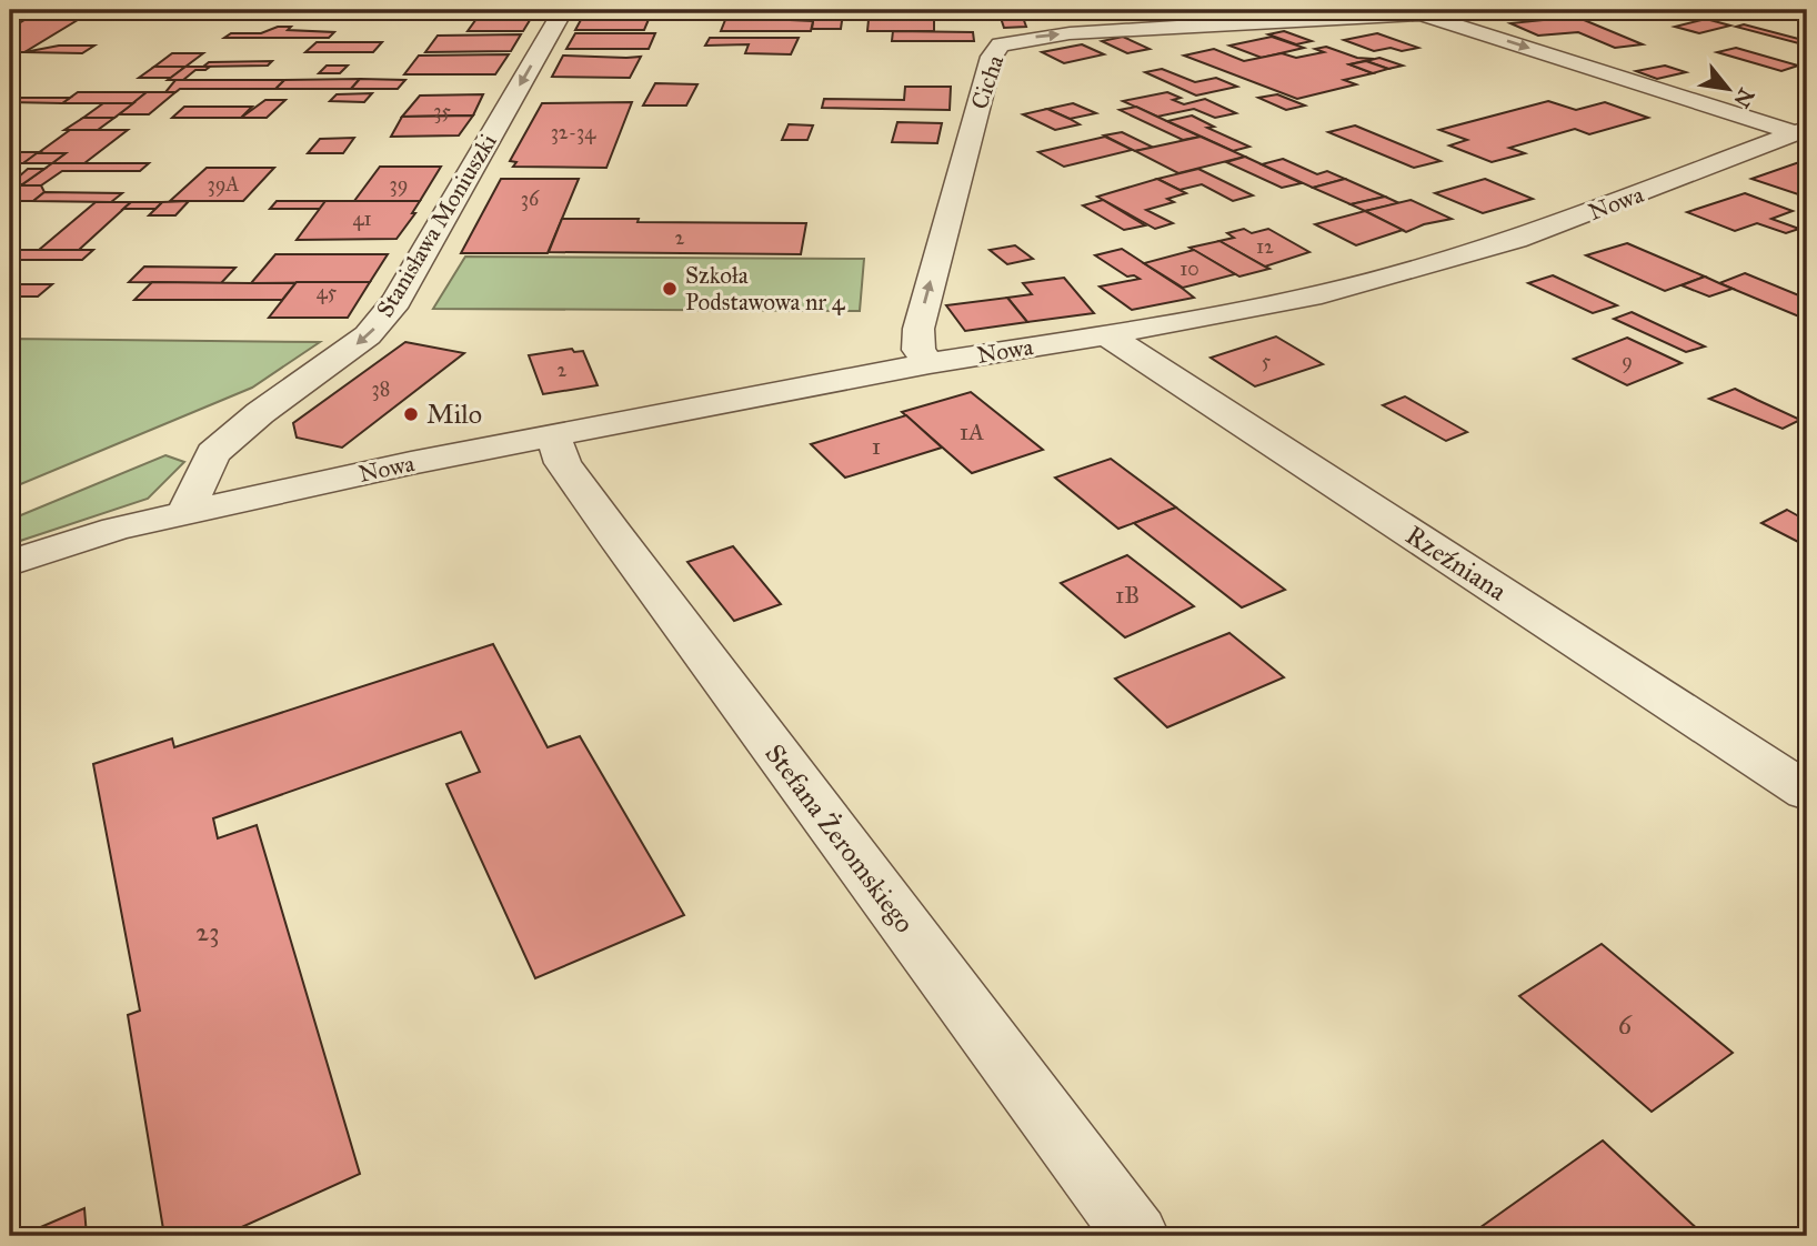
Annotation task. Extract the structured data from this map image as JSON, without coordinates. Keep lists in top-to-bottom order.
{
  "streets": {
    "street": [
      "Cicha",
      "Nowa",
      "Stanisława Moniuszki",
      "Rzeźniana",
      "Stefana Żeromskiego"
    ]
  },
  "crossings": [
    ["Cicha", "Nowa"],
    ["Nowa", "Stanisława Moniuszki"],
    ["Nowa", "Rzeźniana"],
    ["Nowa", "Stefana Żeromskiego"]
  ],
  "one_way": ["Stanisława Moniuszki"],
  "places": ["Szkoła Podstawowa nr 4", "Milo"],
  "house_numbers": [
    "35",
    "32-34",
    "39A",
    "39",
    "36",
    "41",
    "2",
    "12",
    "10",
    "45",
    "5",
    "9",
    "2",
    "38",
    "1A",
    "1",
    "1B",
    "23",
    "6"
  ],
  "north": "bottom right"
}
